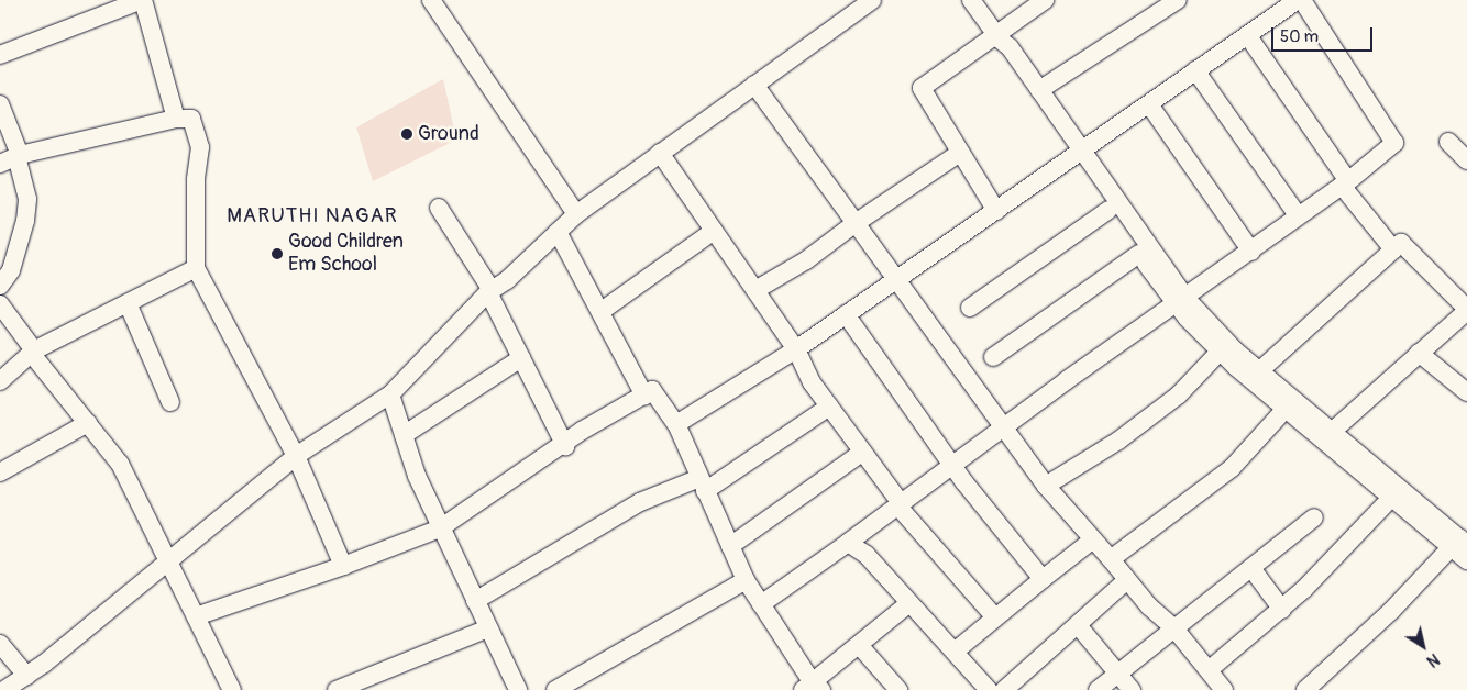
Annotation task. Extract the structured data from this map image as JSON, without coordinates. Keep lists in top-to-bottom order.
{
  "districts": ["MARUTHI NAGAR"],
  "places": ["Ground", "Good Children Em School"],
  "scale_bar": "50 m",
  "north": "bottom right"
}
